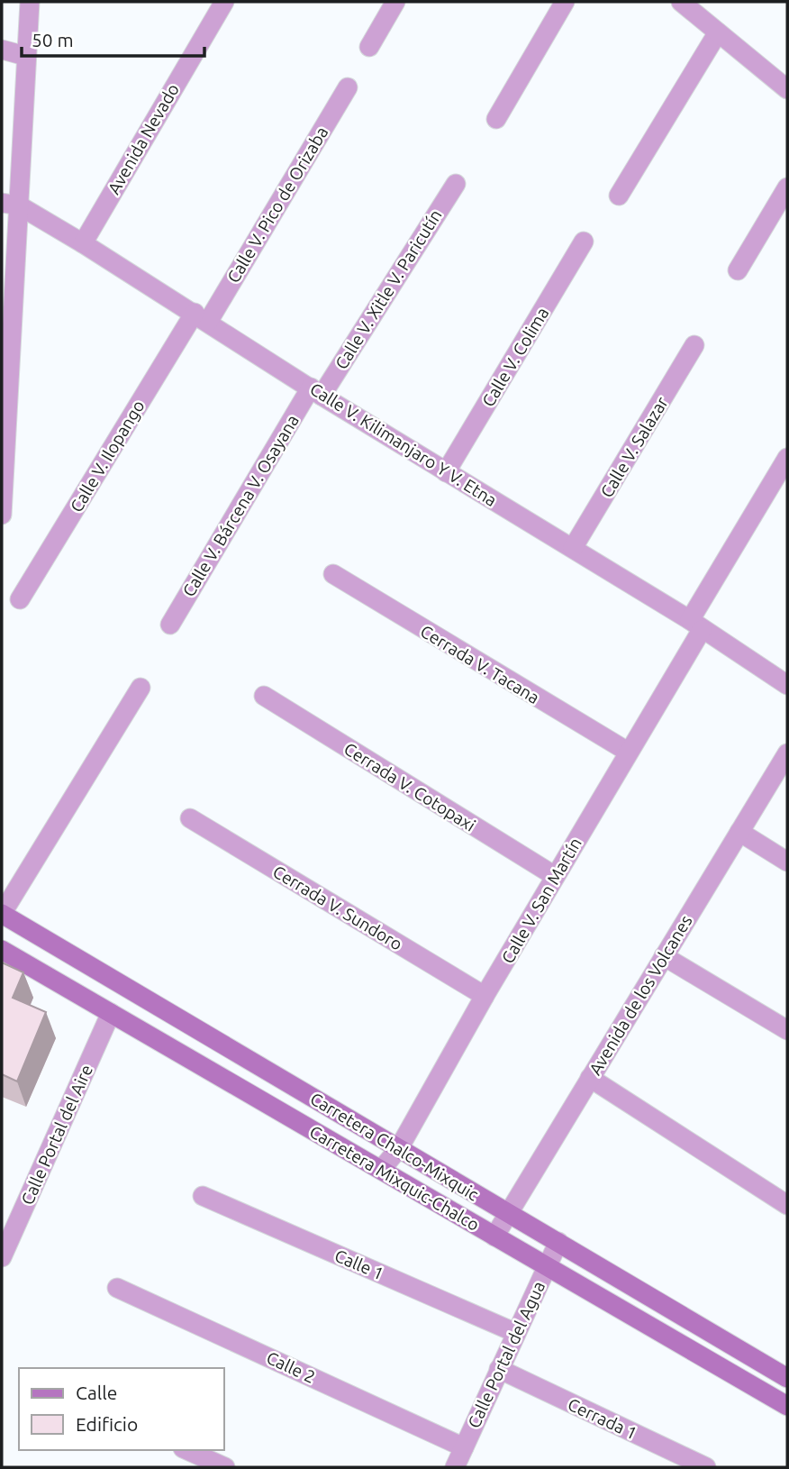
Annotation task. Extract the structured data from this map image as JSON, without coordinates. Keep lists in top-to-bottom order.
{
  "streets": {
    "main road": ["Carretera Chalco-Mixquic", "Carretera Mixquic-Chalco"],
    "street": [
      "Avenida Nevado",
      "Calle V. Pico de Orizaba",
      "Calle V. Xitle V. Paricutín",
      "Calle V. Colima",
      "Calle V. Kilimanjaro Y V. Etna",
      "Calle V. Salazar",
      "Calle V. Ilopango",
      "Calle V. Bárcena V. Osayana",
      "Cerrada V. Tacana",
      "Cerrada V. Cotopaxi",
      "Calle V. San Martín",
      "Cerrada V. Sundoro",
      "Avenida de los Volcanes",
      "Calle Portal del Aire",
      "Calle 1",
      "Calle Portal del Agua",
      "Calle 2",
      "Cerrada 1"
    ]
  },
  "crossings": [
    ["Avenida Nevado", "Calle V. Kilimanjaro Y V. Etna"],
    ["Calle V. Pico de Orizaba", "Calle V. Kilimanjaro Y V. Etna"],
    ["Calle V. Pico de Orizaba", "Calle V. Ilopango"],
    ["Calle V. Xitle V. Paricutín", "Calle V. Kilimanjaro Y V. Etna"],
    ["Calle V. Xitle V. Paricutín", "Calle V. Bárcena V. Osayana"],
    ["Calle V. Colima", "Calle V. Kilimanjaro Y V. Etna"],
    ["Calle V. Kilimanjaro Y V. Etna", "Calle V. Salazar"],
    ["Calle V. Kilimanjaro Y V. Etna", "Calle V. Ilopango"],
    ["Calle V. Kilimanjaro Y V. Etna", "Calle V. Bárcena V. Osayana"],
    ["Calle V. Kilimanjaro Y V. Etna", "Calle V. San Martín"],
    ["Cerrada V. Tacana", "Calle V. San Martín"],
    ["Cerrada V. Cotopaxi", "Calle V. San Martín"],
    ["Calle V. San Martín", "Cerrada V. Sundoro"],
    ["Calle V. San Martín", "Carretera Chalco-Mixquic"],
    ["Calle V. San Martín", "Carretera Mixquic-Chalco"],
    ["Avenida de los Volcanes", "Carretera Chalco-Mixquic"],
    ["Avenida de los Volcanes", "Carretera Mixquic-Chalco"],
    ["Calle Portal del Aire", "Carretera Mixquic-Chalco"],
    ["Carretera Chalco-Mixquic", "Calle Portal del Agua"],
    ["Carretera Mixquic-Chalco", "Calle Portal del Agua"],
    ["Calle 1", "Calle Portal del Agua"],
    ["Calle Portal del Agua", "Calle 2"],
    ["Calle Portal del Agua", "Cerrada 1"]
  ],
  "legend": ["Calle", "Edificio"],
  "scale_bar": "50 m"
}
